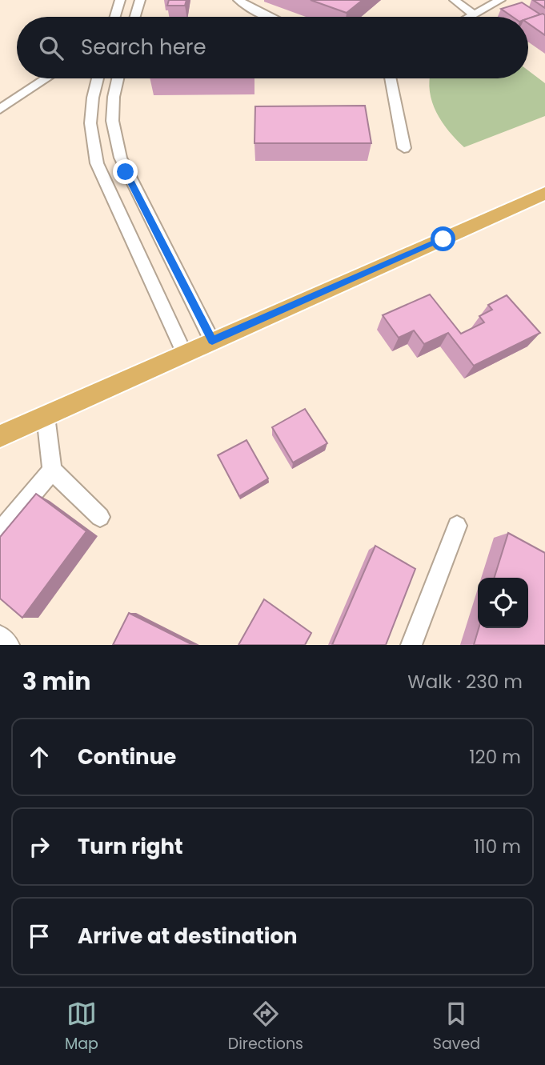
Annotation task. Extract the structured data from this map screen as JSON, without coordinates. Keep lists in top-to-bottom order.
{
  "page": {
    "search": "Search here",
    "heading": ["3 min", "Walk · 230 m"],
    "list": [
      ["Continue", "120 m"],
      ["Turn right", "110 m"],
      "Arrive at destination"
    ],
    "nav": ["Map", "Directions", "Saved"]
  }
}
